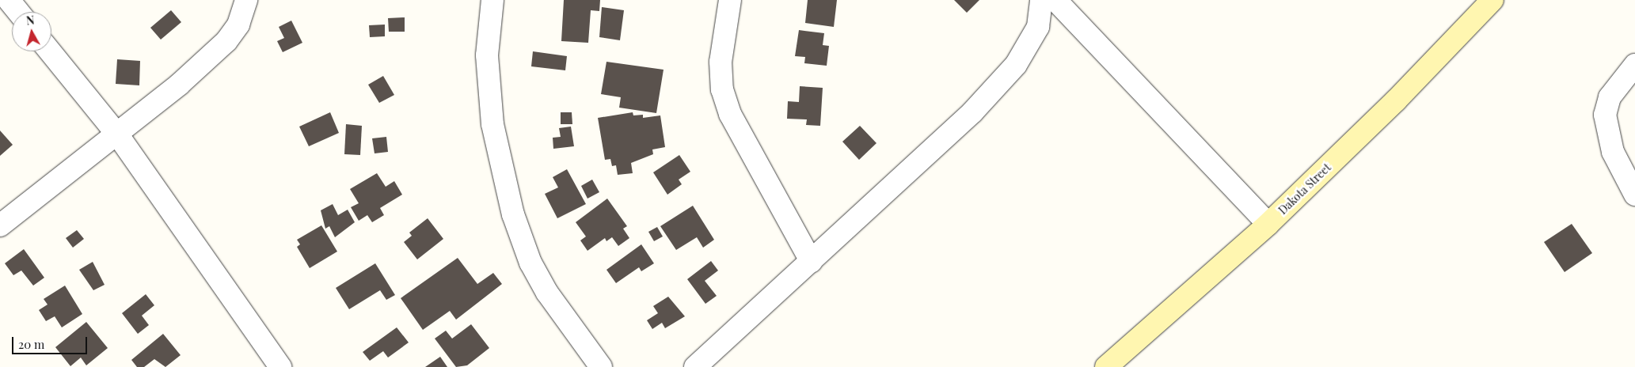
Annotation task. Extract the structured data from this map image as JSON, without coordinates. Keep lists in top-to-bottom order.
{
  "streets": {
    "street": ["Dakota Street"]
  },
  "scale_bar": "20 m",
  "north": "top"
}
